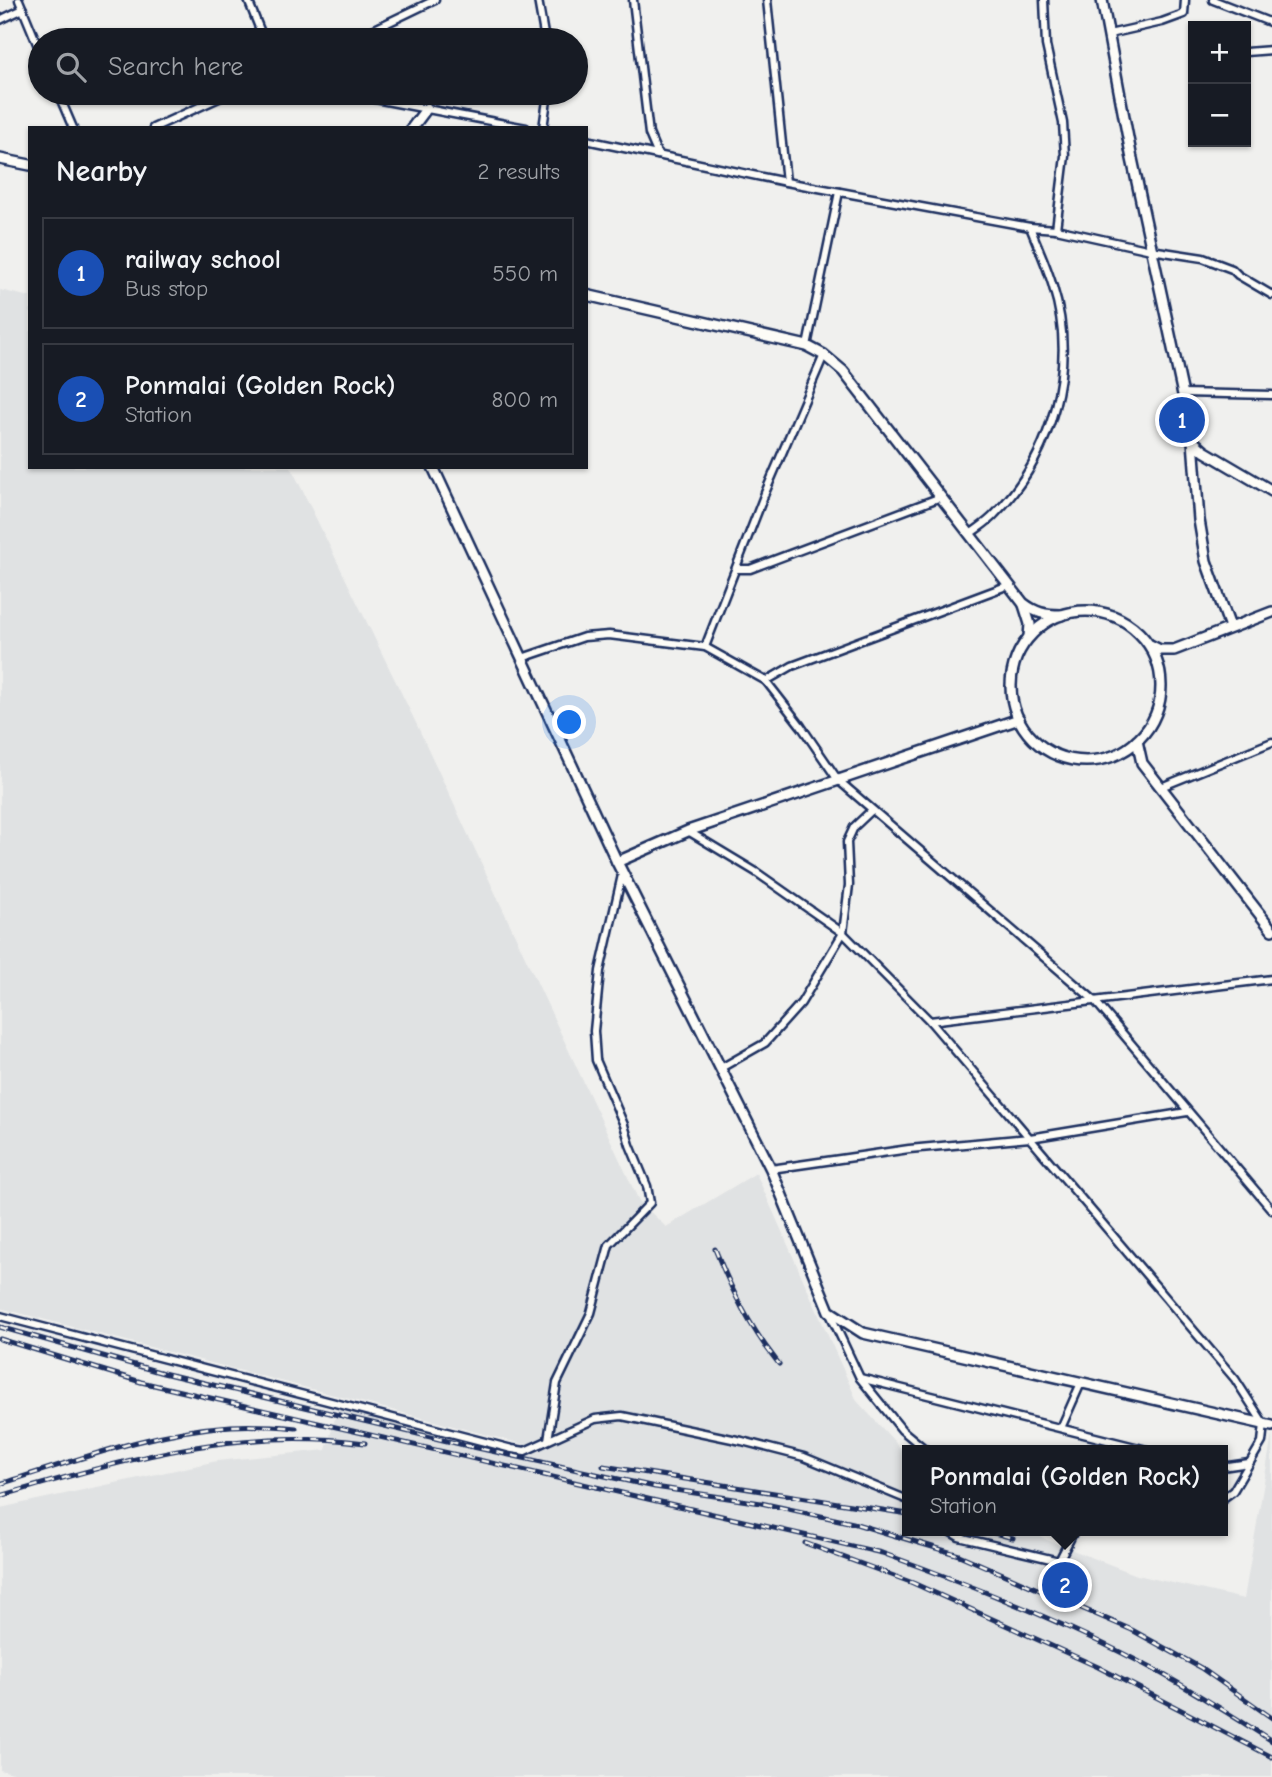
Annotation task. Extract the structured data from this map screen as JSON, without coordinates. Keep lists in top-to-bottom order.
{
  "page": {
    "map_buttons": ["+", "−"],
    "search": "Search here",
    "heading": ["Nearby", "2 results"],
    "list": [
      {
        "mark": "1",
        "name": "railway school",
        "note": "Bus stop",
        "value": "550 m"
      },
      {
        "mark": "2",
        "name": "Ponmalai (Golden Rock)",
        "note": "Station",
        "value": "800 m"
      }
    ],
    "pins": ["1", "2"],
    "popup": ["Ponmalai (Golden Rock)", "Station"]
  }
}
